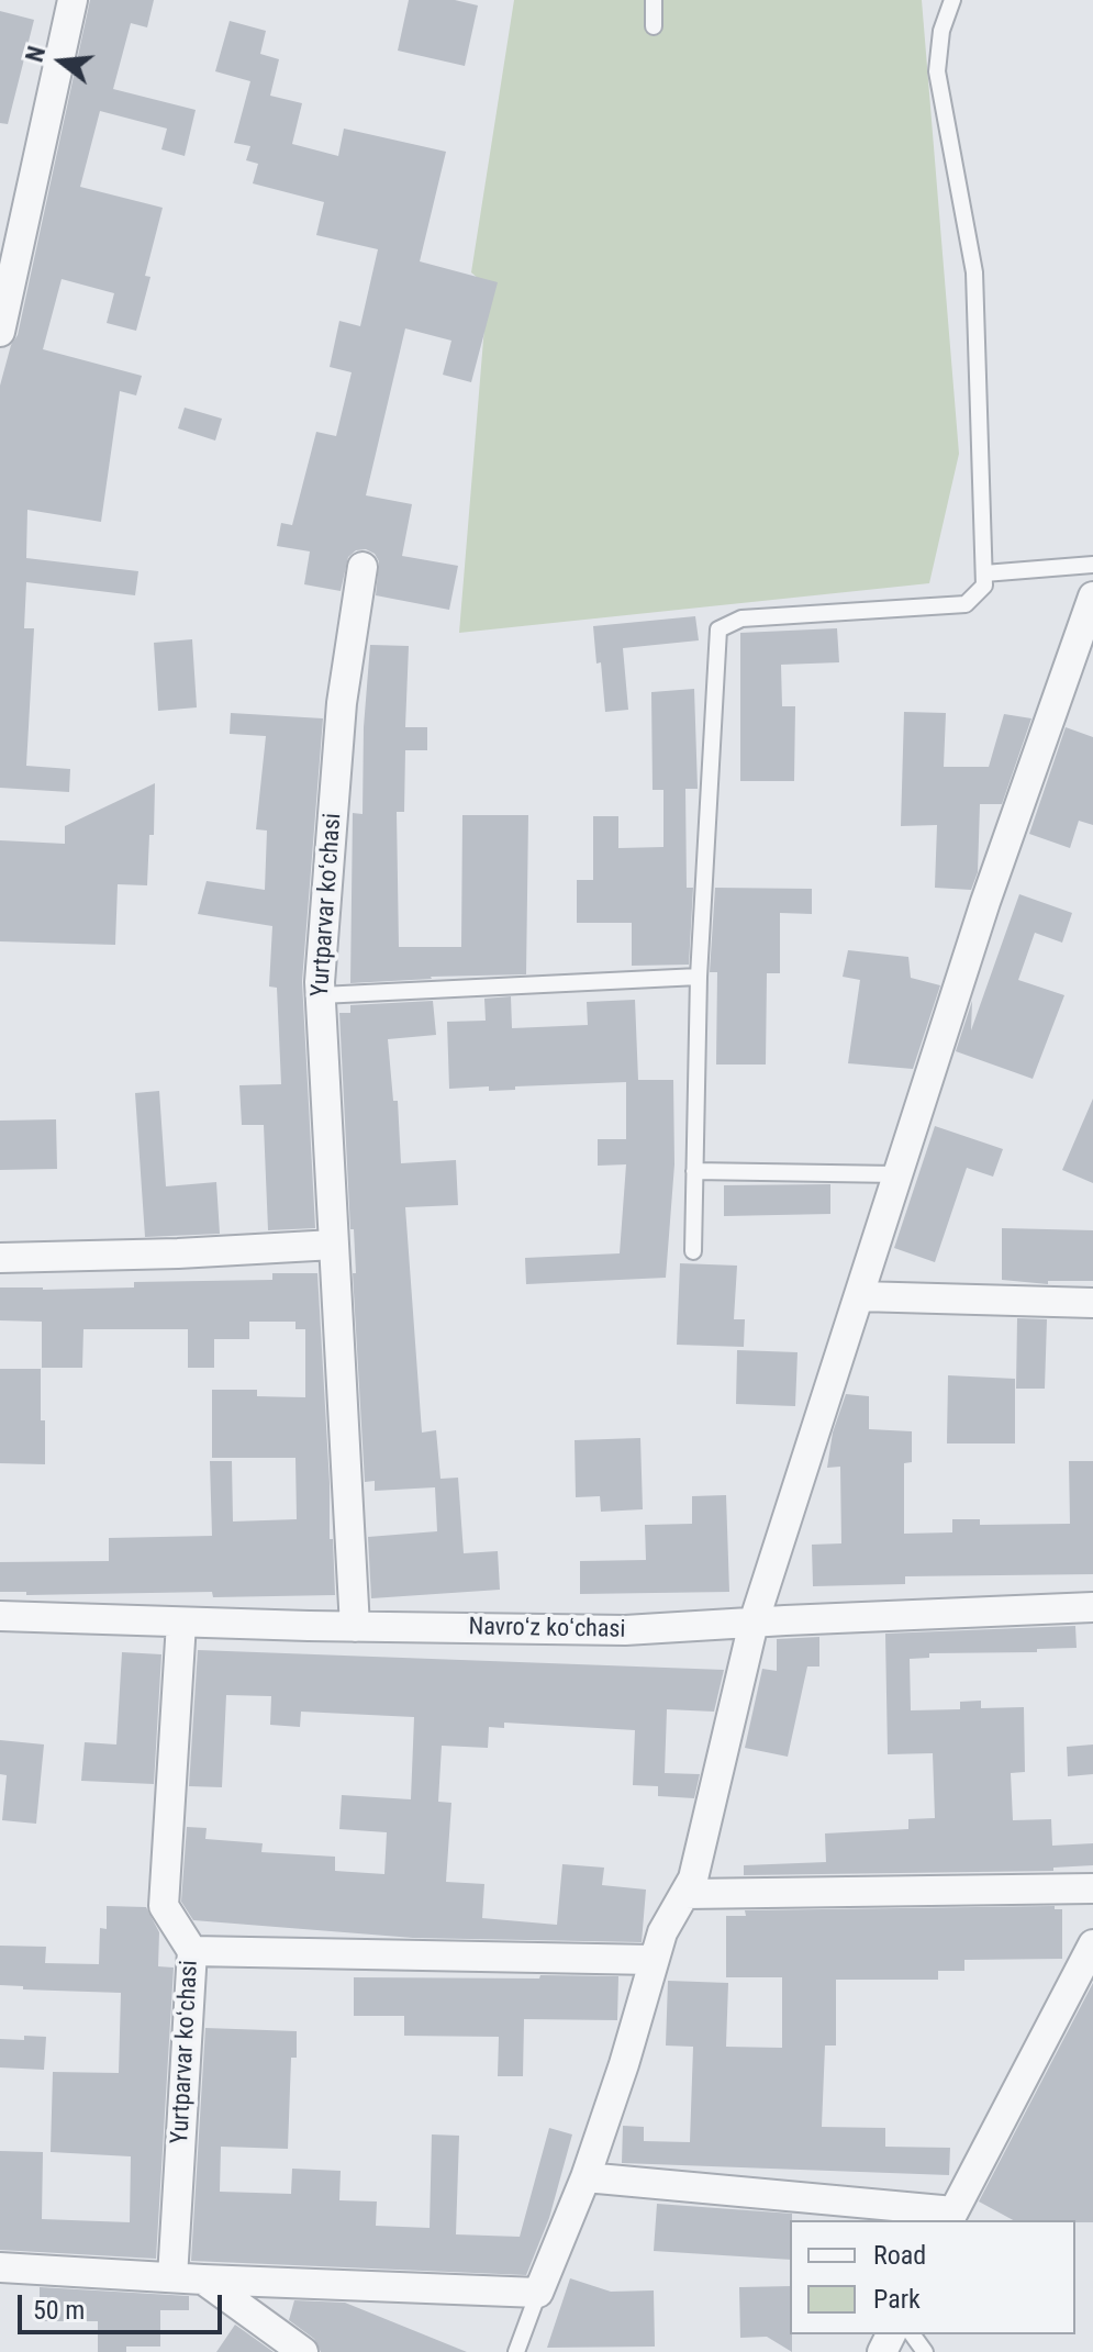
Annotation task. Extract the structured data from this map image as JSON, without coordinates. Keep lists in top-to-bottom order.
{
  "streets": {
    "street": ["Yurtparvar koʻchasi", "Navroʻz koʻchasi"]
  },
  "crossings": [
    ["Yurtparvar koʻchasi", "Navroʻz koʻchasi"]
  ],
  "legend": ["Road", "Park"],
  "scale_bar": "50 m",
  "north": "left"
}
